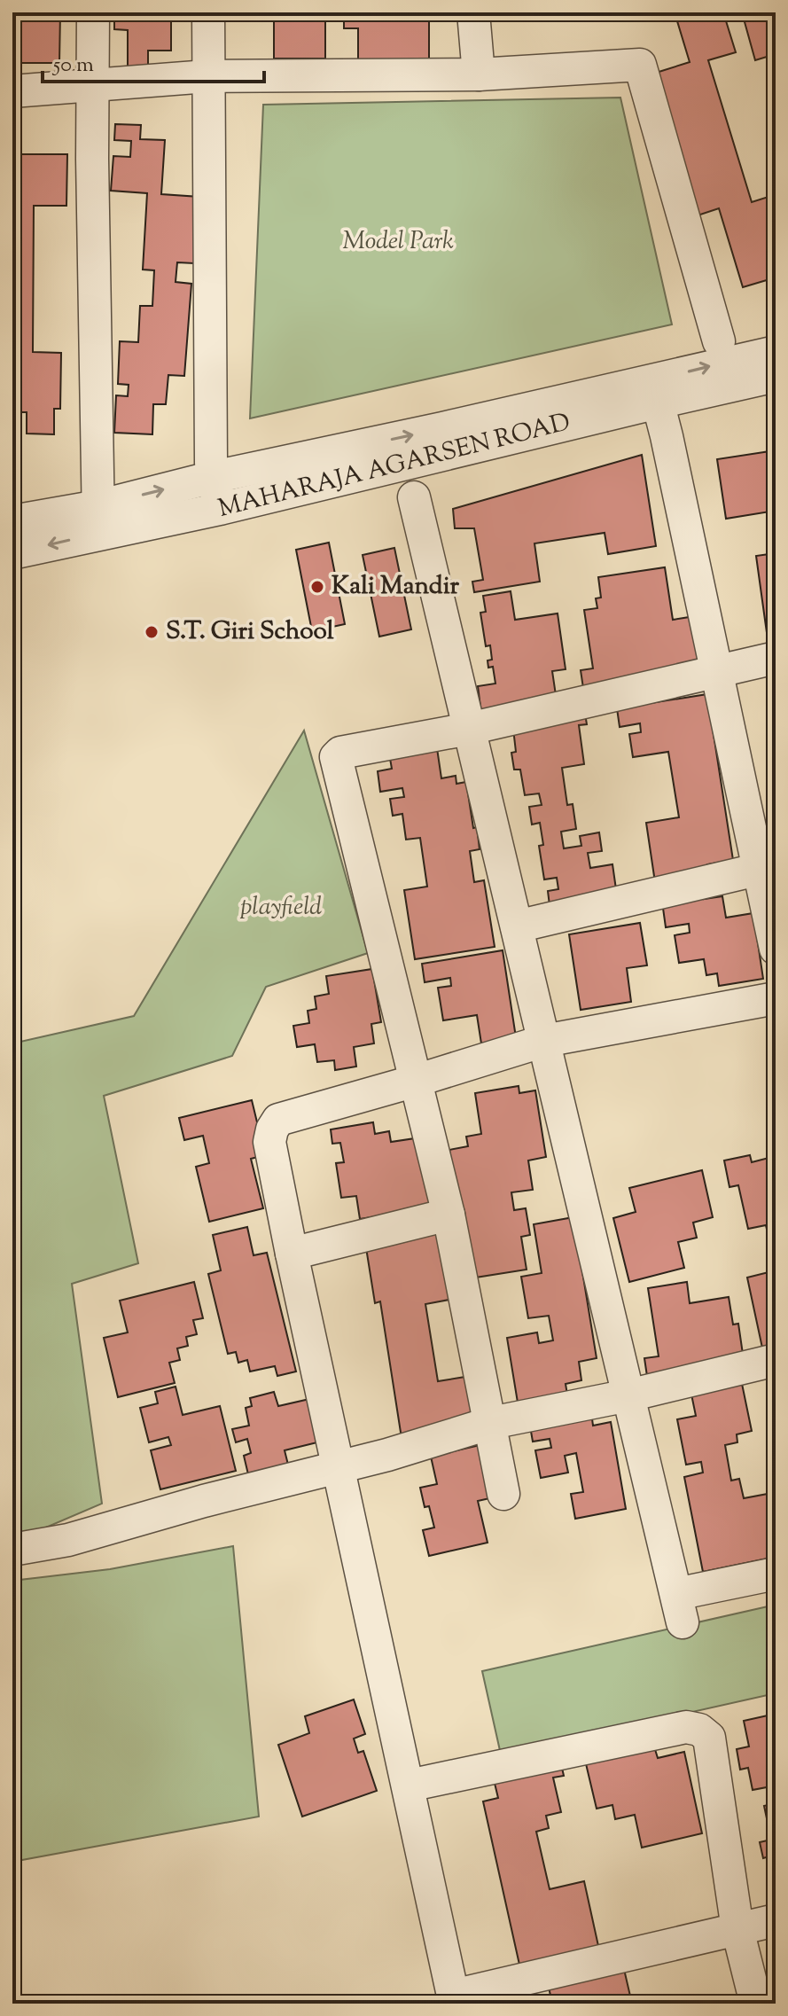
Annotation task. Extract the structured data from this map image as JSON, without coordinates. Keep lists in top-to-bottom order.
{
  "streets": {
    "street": ["MAHARAJA AGARSEN ROAD"]
  },
  "parks": ["Model Park", "playfield"],
  "places": ["Kali Mandir", "S.T. Giri School"],
  "scale_bar": "50 m"
}
